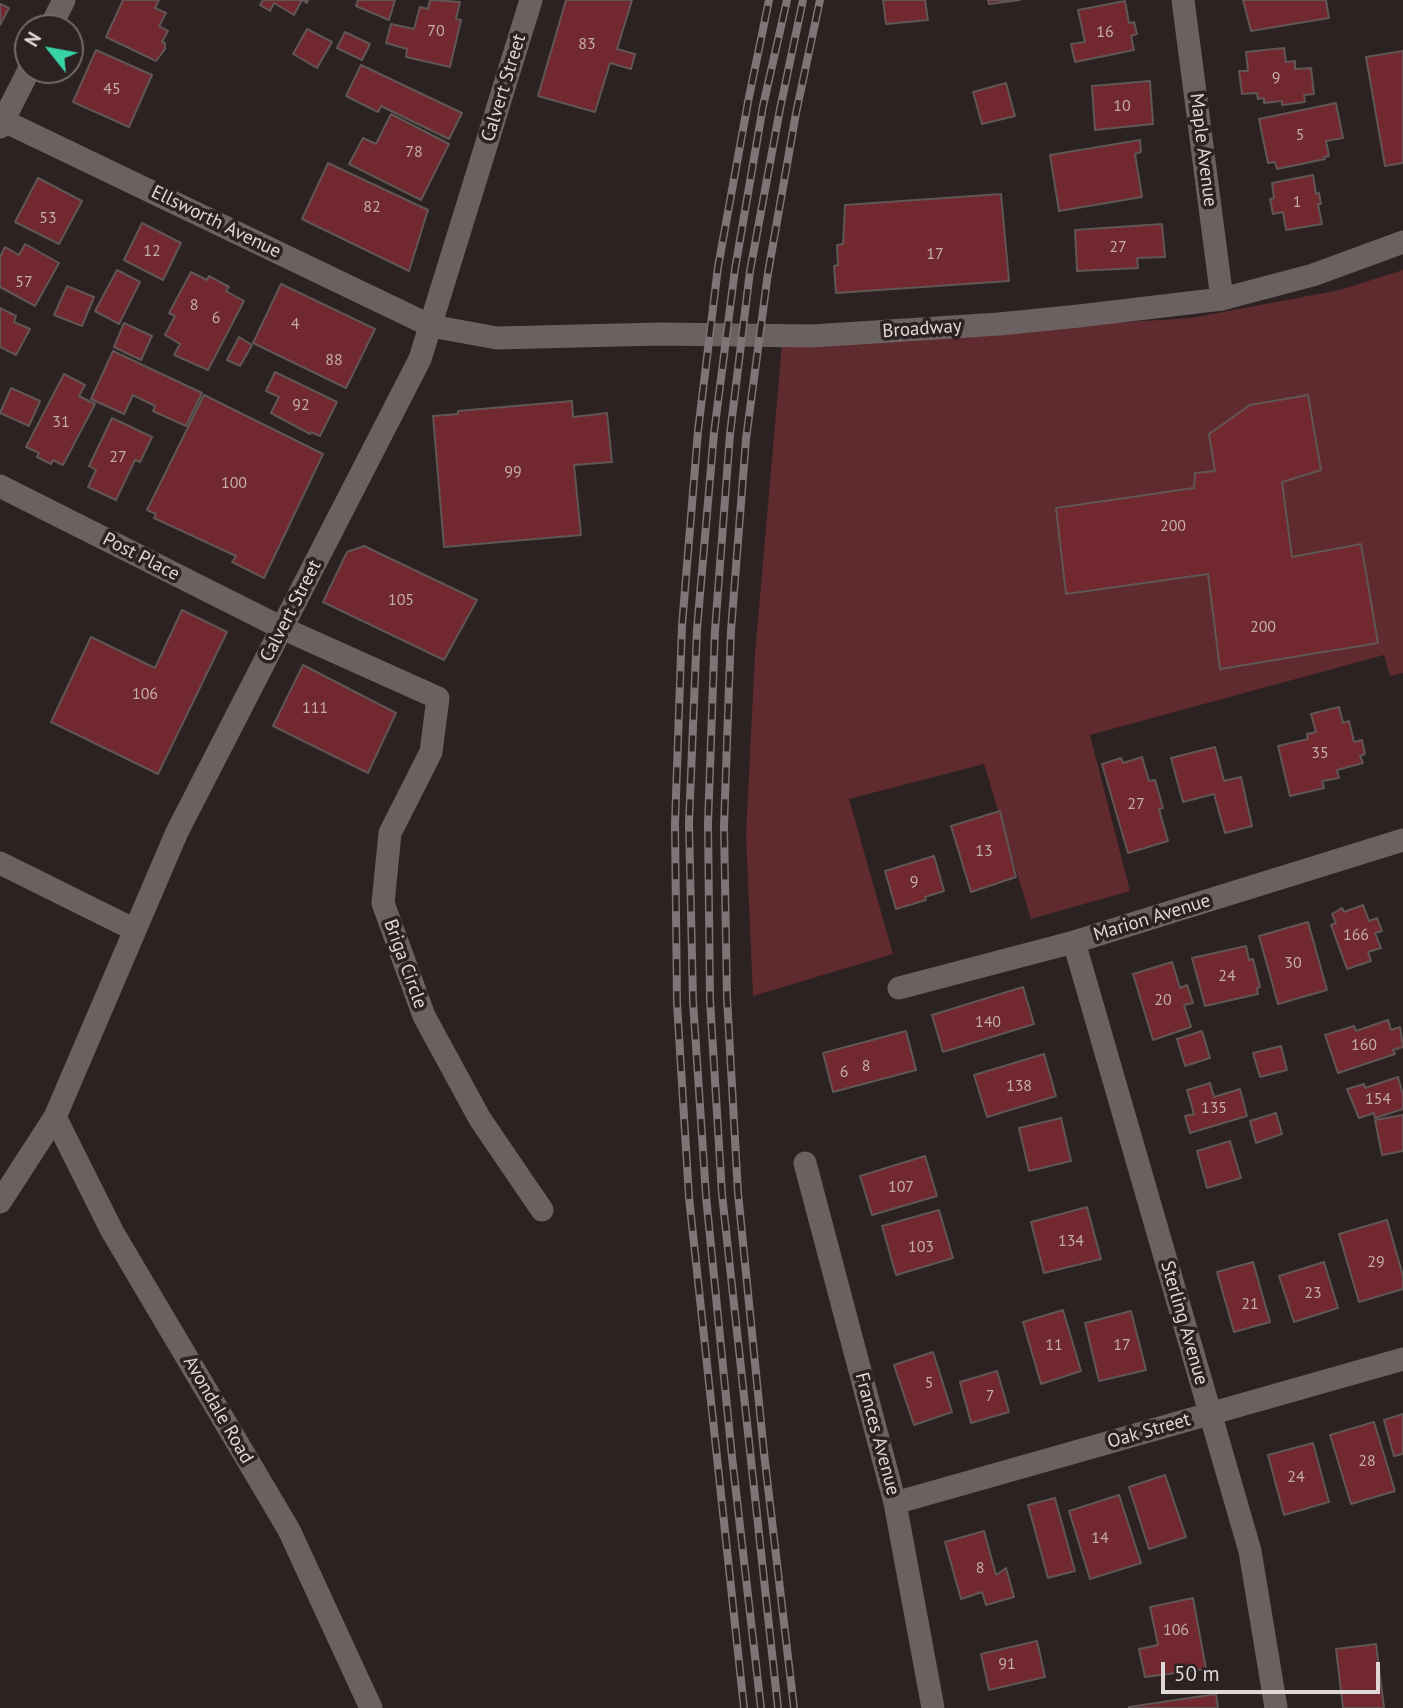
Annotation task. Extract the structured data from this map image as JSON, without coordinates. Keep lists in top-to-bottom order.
{
  "streets": {
    "street": [
      "Calvert Street",
      "Maple Avenue",
      "Ellsworth Avenue",
      "Broadway",
      "Post Place",
      "Marion Avenue",
      "Briga Circle",
      "Sterling Avenue",
      "Avondale Road",
      "Oak Street",
      "Frances Avenue"
    ]
  },
  "crossings": [
    ["Calvert Street", "Ellsworth Avenue"],
    ["Calvert Street", "Broadway"],
    ["Calvert Street", "Post Place"],
    ["Calvert Street", "Briga Circle"],
    ["Calvert Street", "Avondale Road"],
    ["Maple Avenue", "Broadway"],
    ["Ellsworth Avenue", "Broadway"],
    ["Post Place", "Briga Circle"],
    ["Marion Avenue", "Sterling Avenue"],
    ["Sterling Avenue", "Oak Street"],
    ["Oak Street", "Frances Avenue"]
  ],
  "house_numbers": [
    "70",
    "16",
    "83",
    "9",
    "45",
    "10",
    "5",
    "78",
    "1",
    "82",
    "53",
    "27",
    "12",
    "17",
    "57",
    "8",
    "6",
    "4",
    "88",
    "92",
    "31",
    "27",
    "99",
    "100",
    "200",
    "105",
    "200",
    "106",
    "111",
    "35",
    "27",
    "13",
    "9",
    "166",
    "30",
    "24",
    "20",
    "140",
    "160",
    "8",
    "6",
    "138",
    "154",
    "135",
    "107",
    "134",
    "103",
    "29",
    "23",
    "21",
    "11",
    "17",
    "5",
    "7",
    "28",
    "24",
    "14",
    "8",
    "106",
    "91"
  ],
  "scale_bar": "50 m",
  "north": "top left"
}
